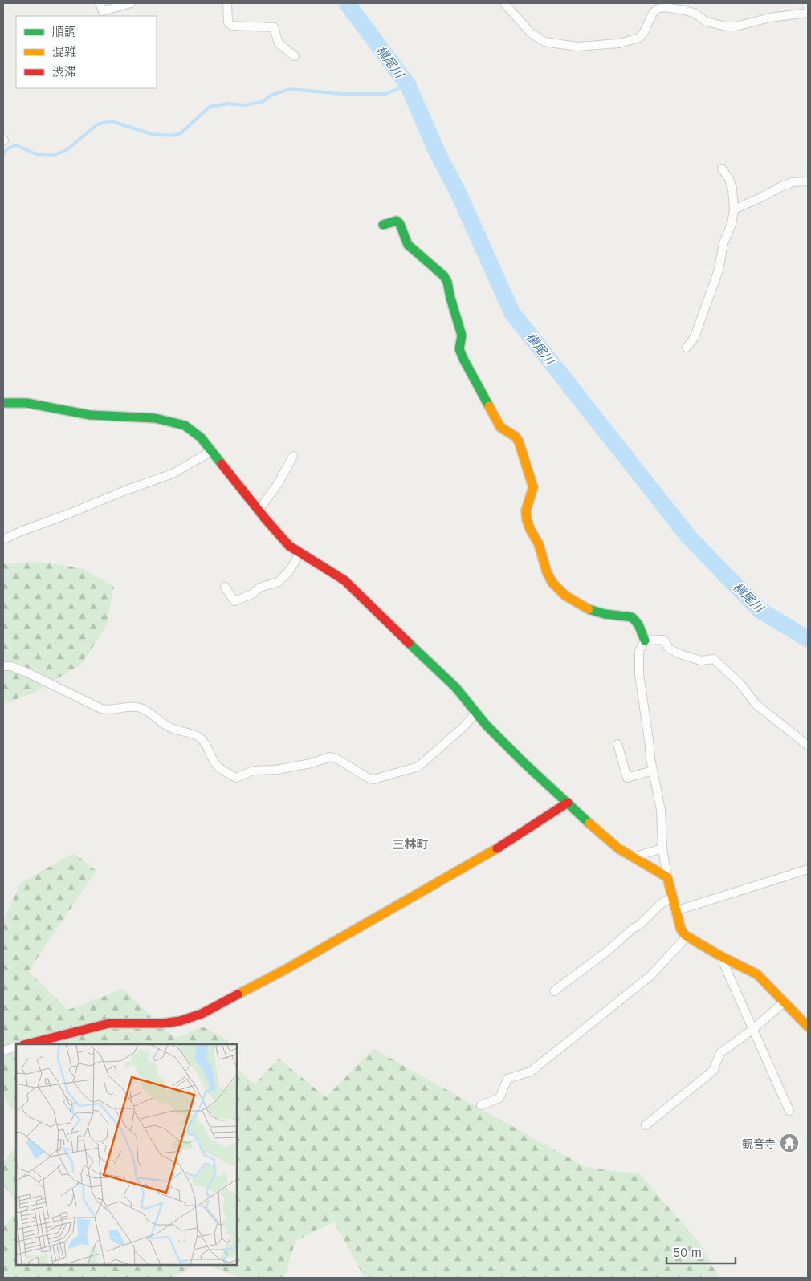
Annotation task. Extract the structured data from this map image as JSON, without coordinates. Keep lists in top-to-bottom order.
{
  "districts": ["三林町"],
  "water": ["槇尾川"],
  "places": {
    "temple": ["観音寺"]
  },
  "legend": ["順調", "混雑", "渋滞"],
  "scale_bar": "50 m"
}
